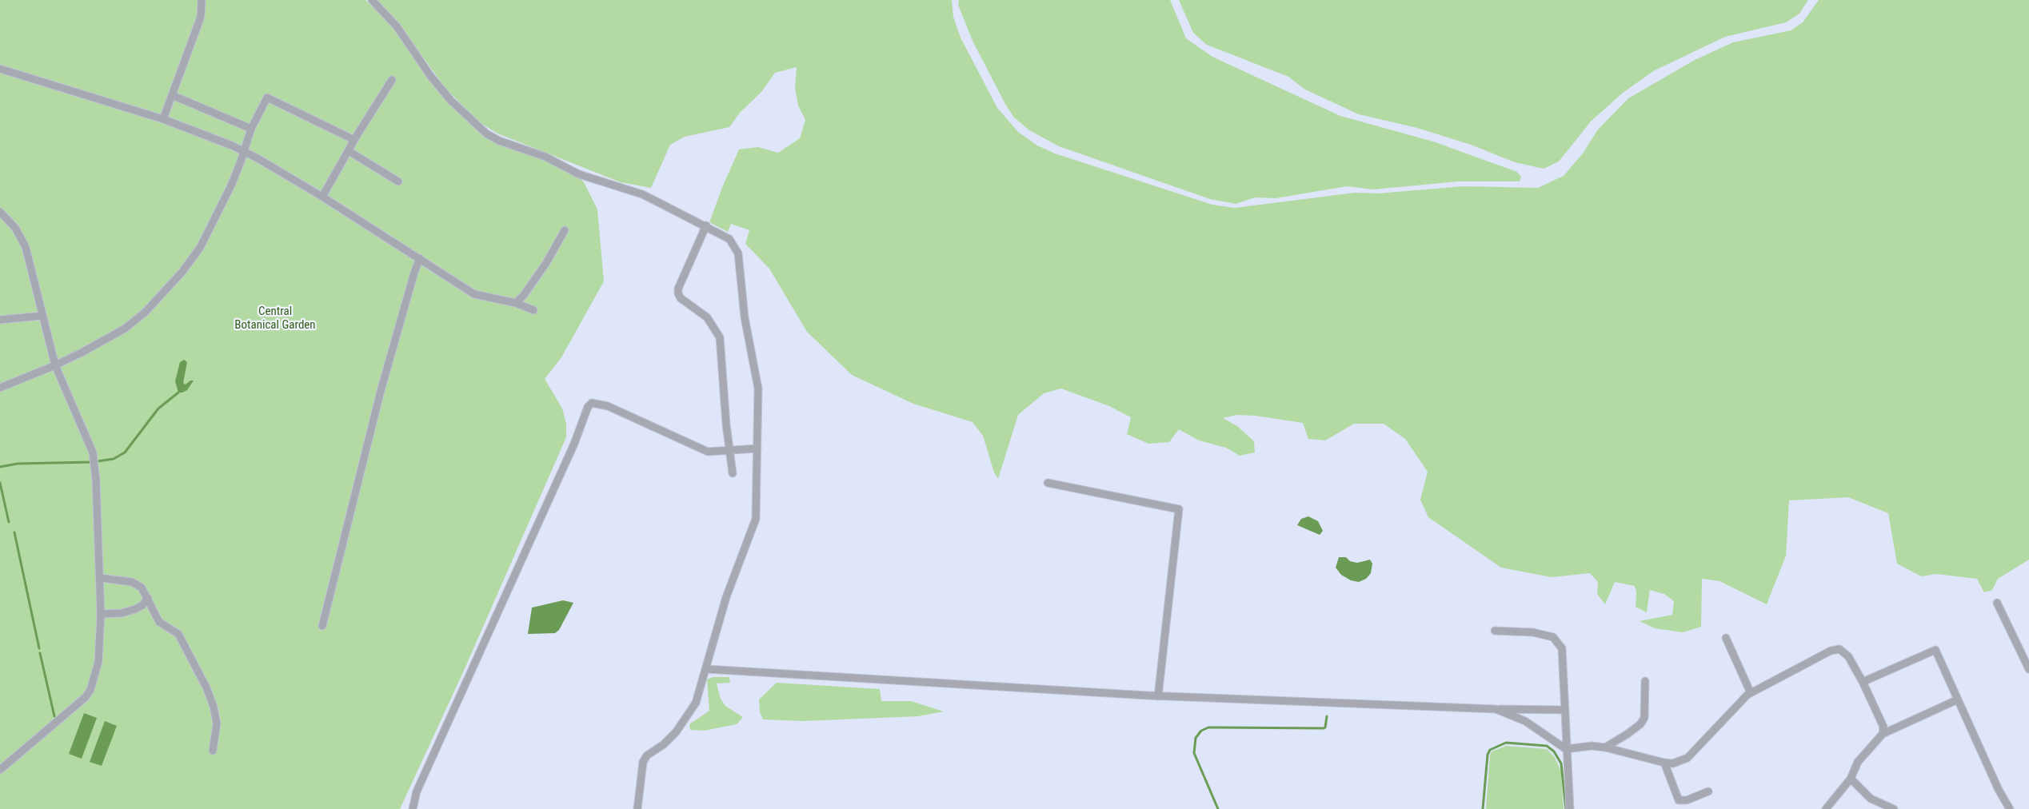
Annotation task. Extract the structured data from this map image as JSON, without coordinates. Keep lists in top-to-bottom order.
{
  "parks": ["Central Botanical Garden"]
}
